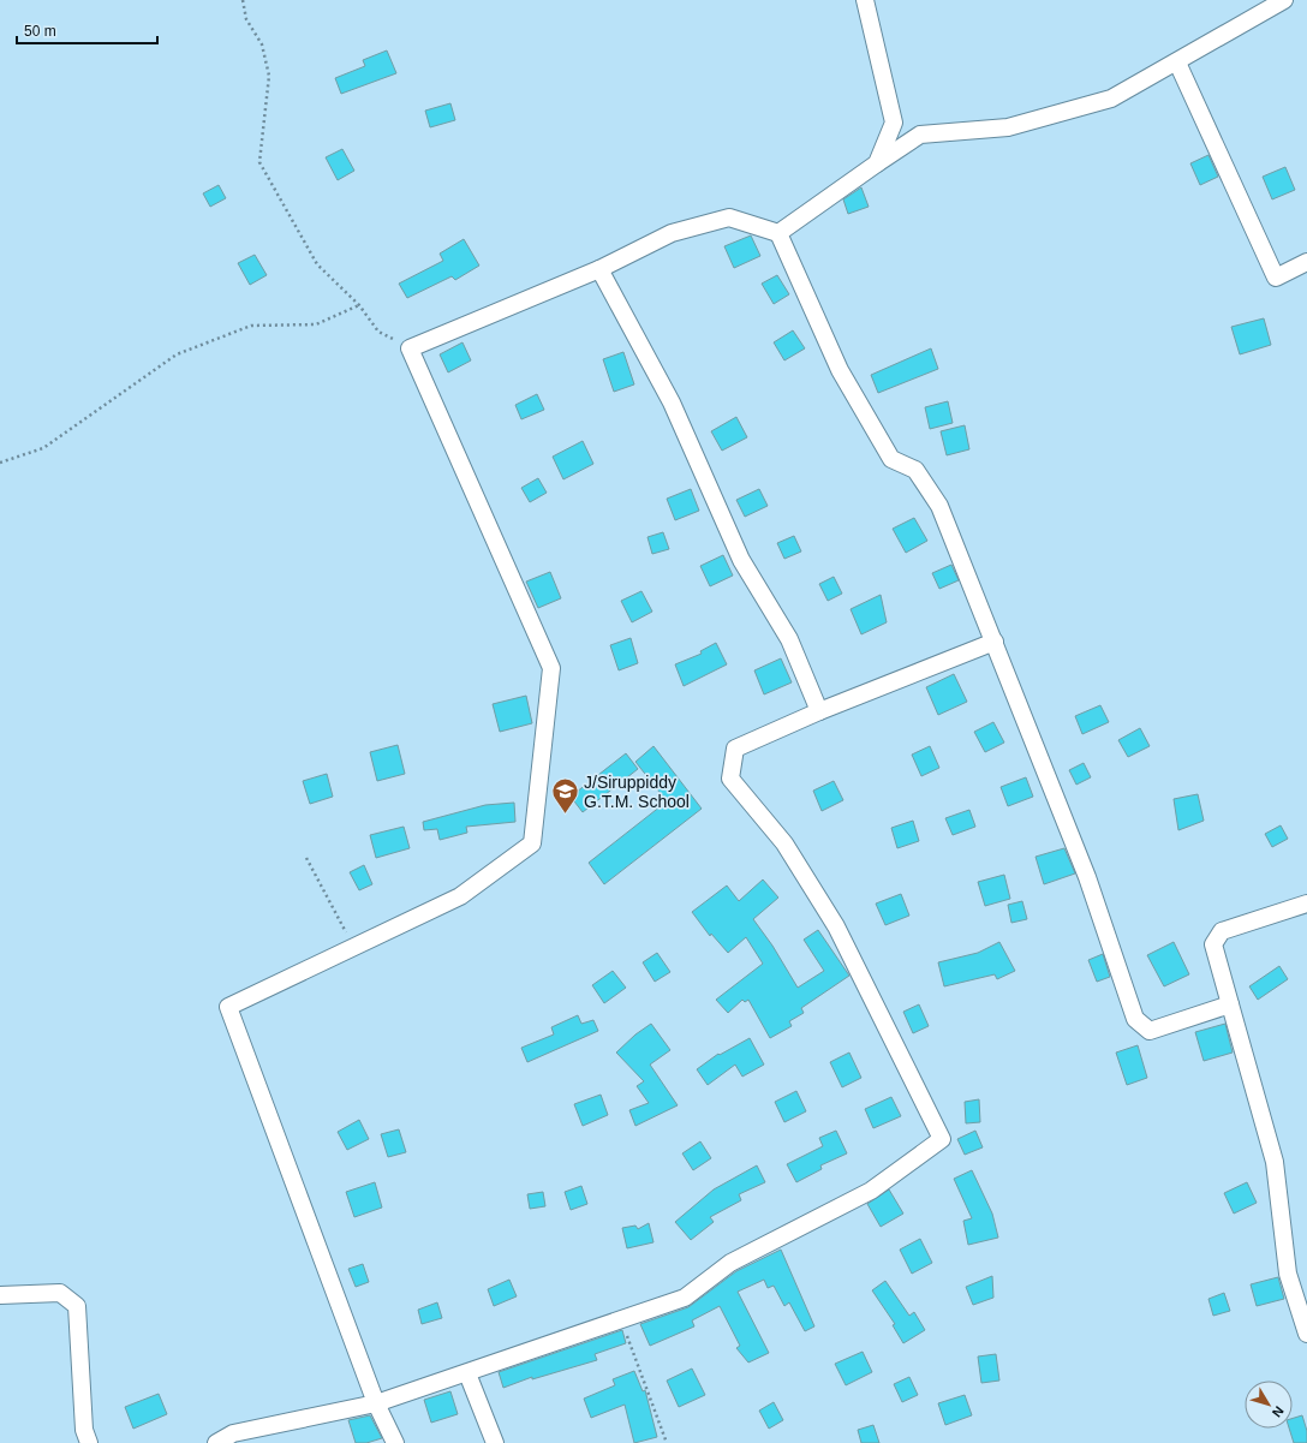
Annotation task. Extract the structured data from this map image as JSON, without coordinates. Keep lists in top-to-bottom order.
{
  "places": {
    "school or university": ["J/Siruppiddy G.T.M. School"]
  },
  "scale_bar": "50 m",
  "north": "bottom right"
}
